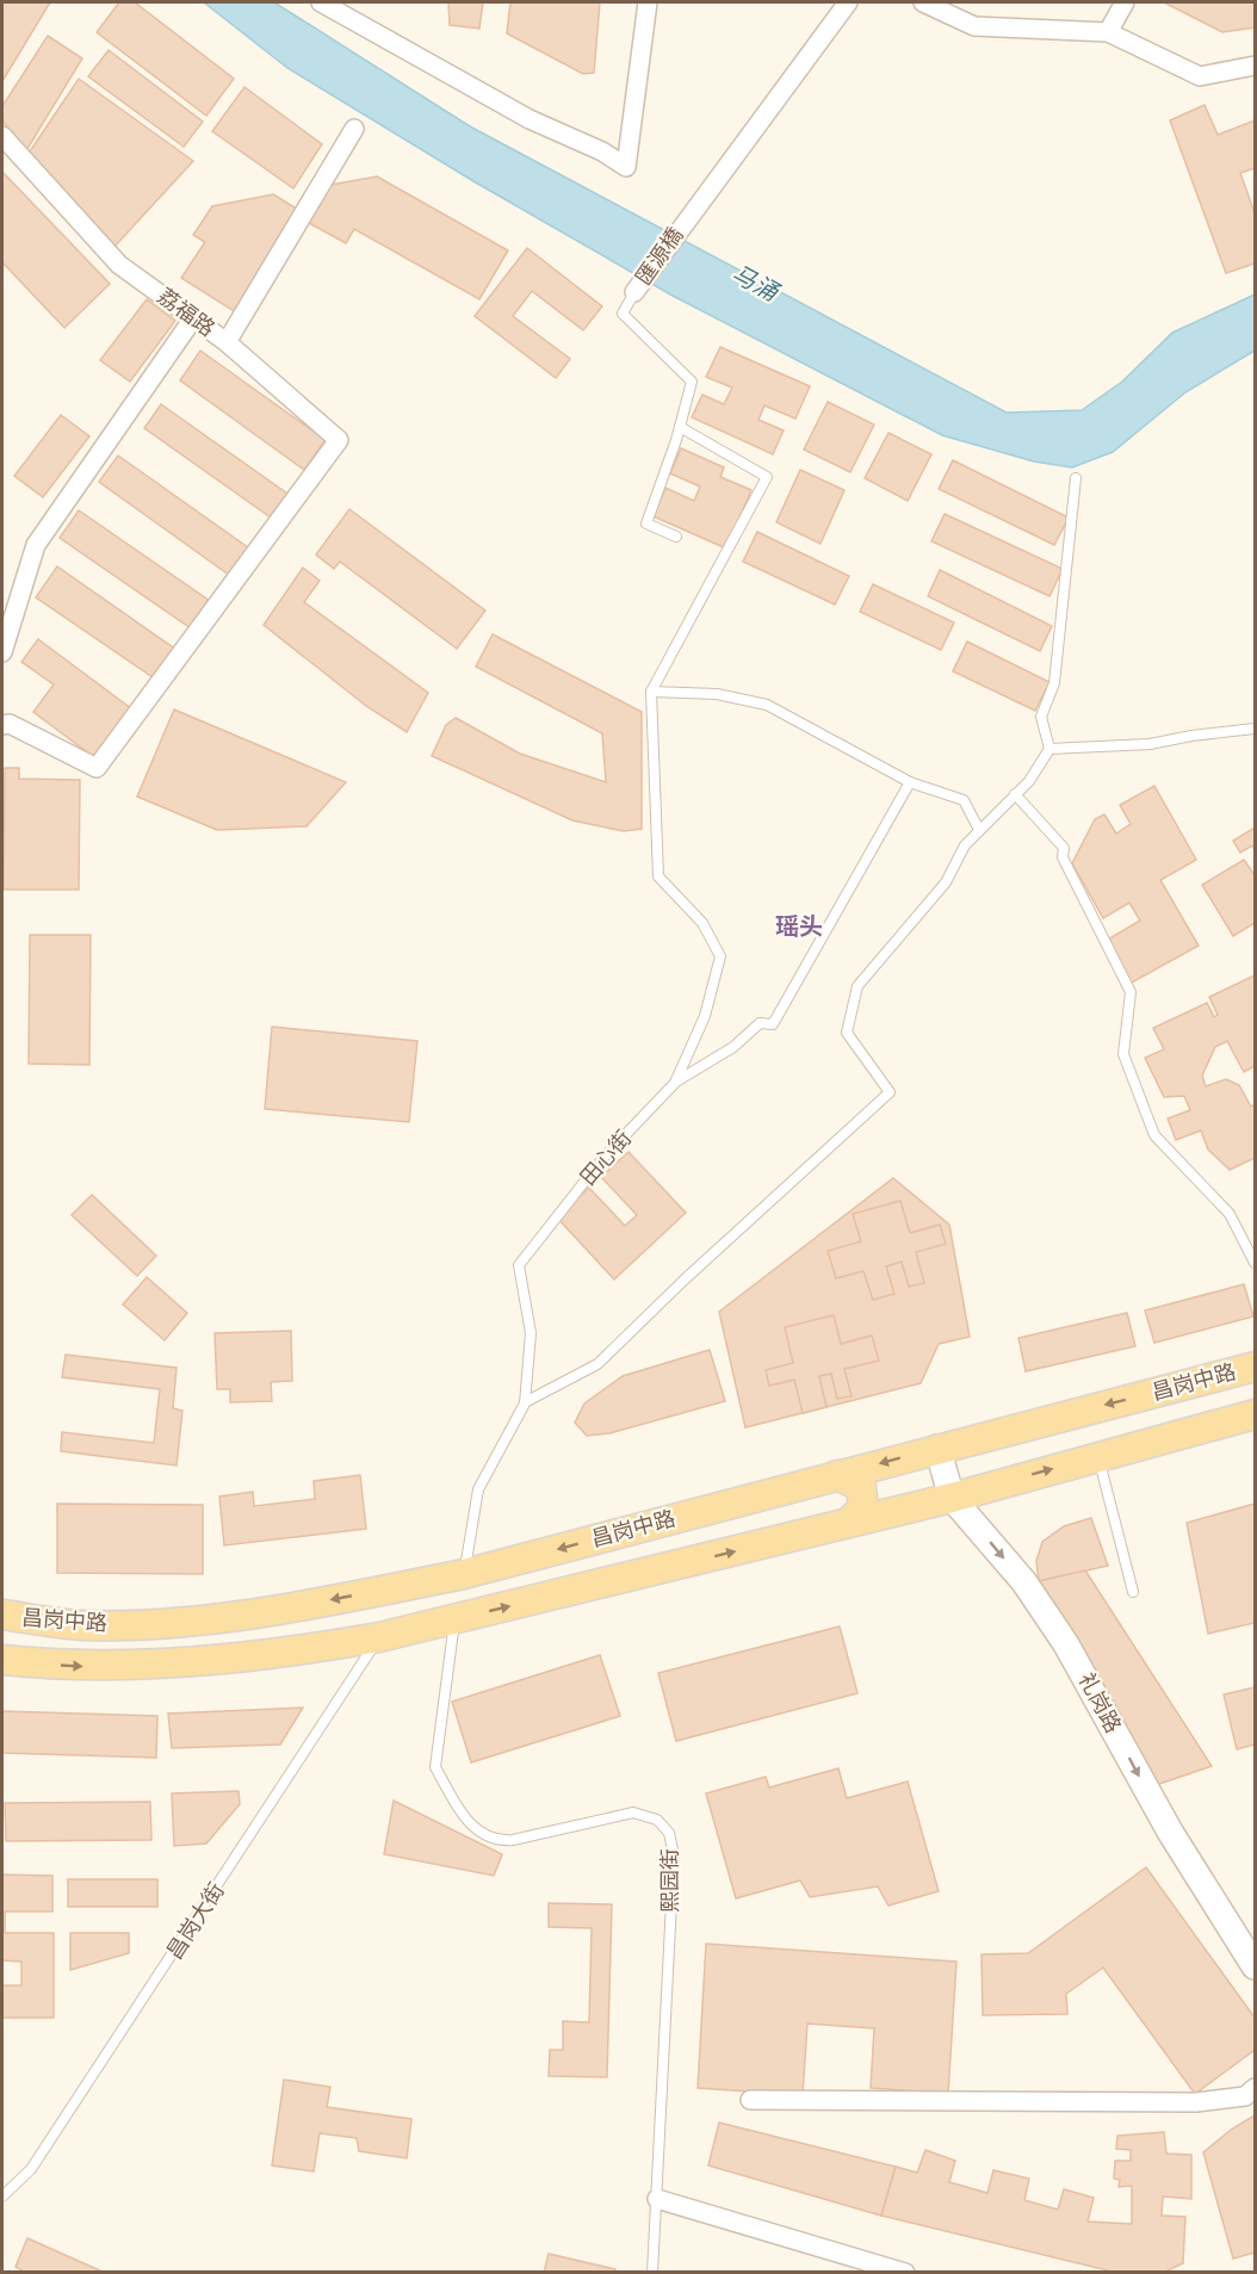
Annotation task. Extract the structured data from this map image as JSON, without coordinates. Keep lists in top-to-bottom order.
{
  "streets": {
    "main road": ["昌岗中路"],
    "street": ["匯源橋", "荔福路", "礼岗路"],
    "lane": ["田心街", "熙园街", "昌岗大街"]
  },
  "crossings": [
    ["田心街", "昌岗中路"],
    ["昌岗中路", "礼岗路"],
    ["昌岗中路", "熙园街"],
    ["昌岗中路", "昌岗大街"]
  ],
  "one_way": ["礼岗路"],
  "districts": ["瑶头"],
  "water": ["马涌"]
}
